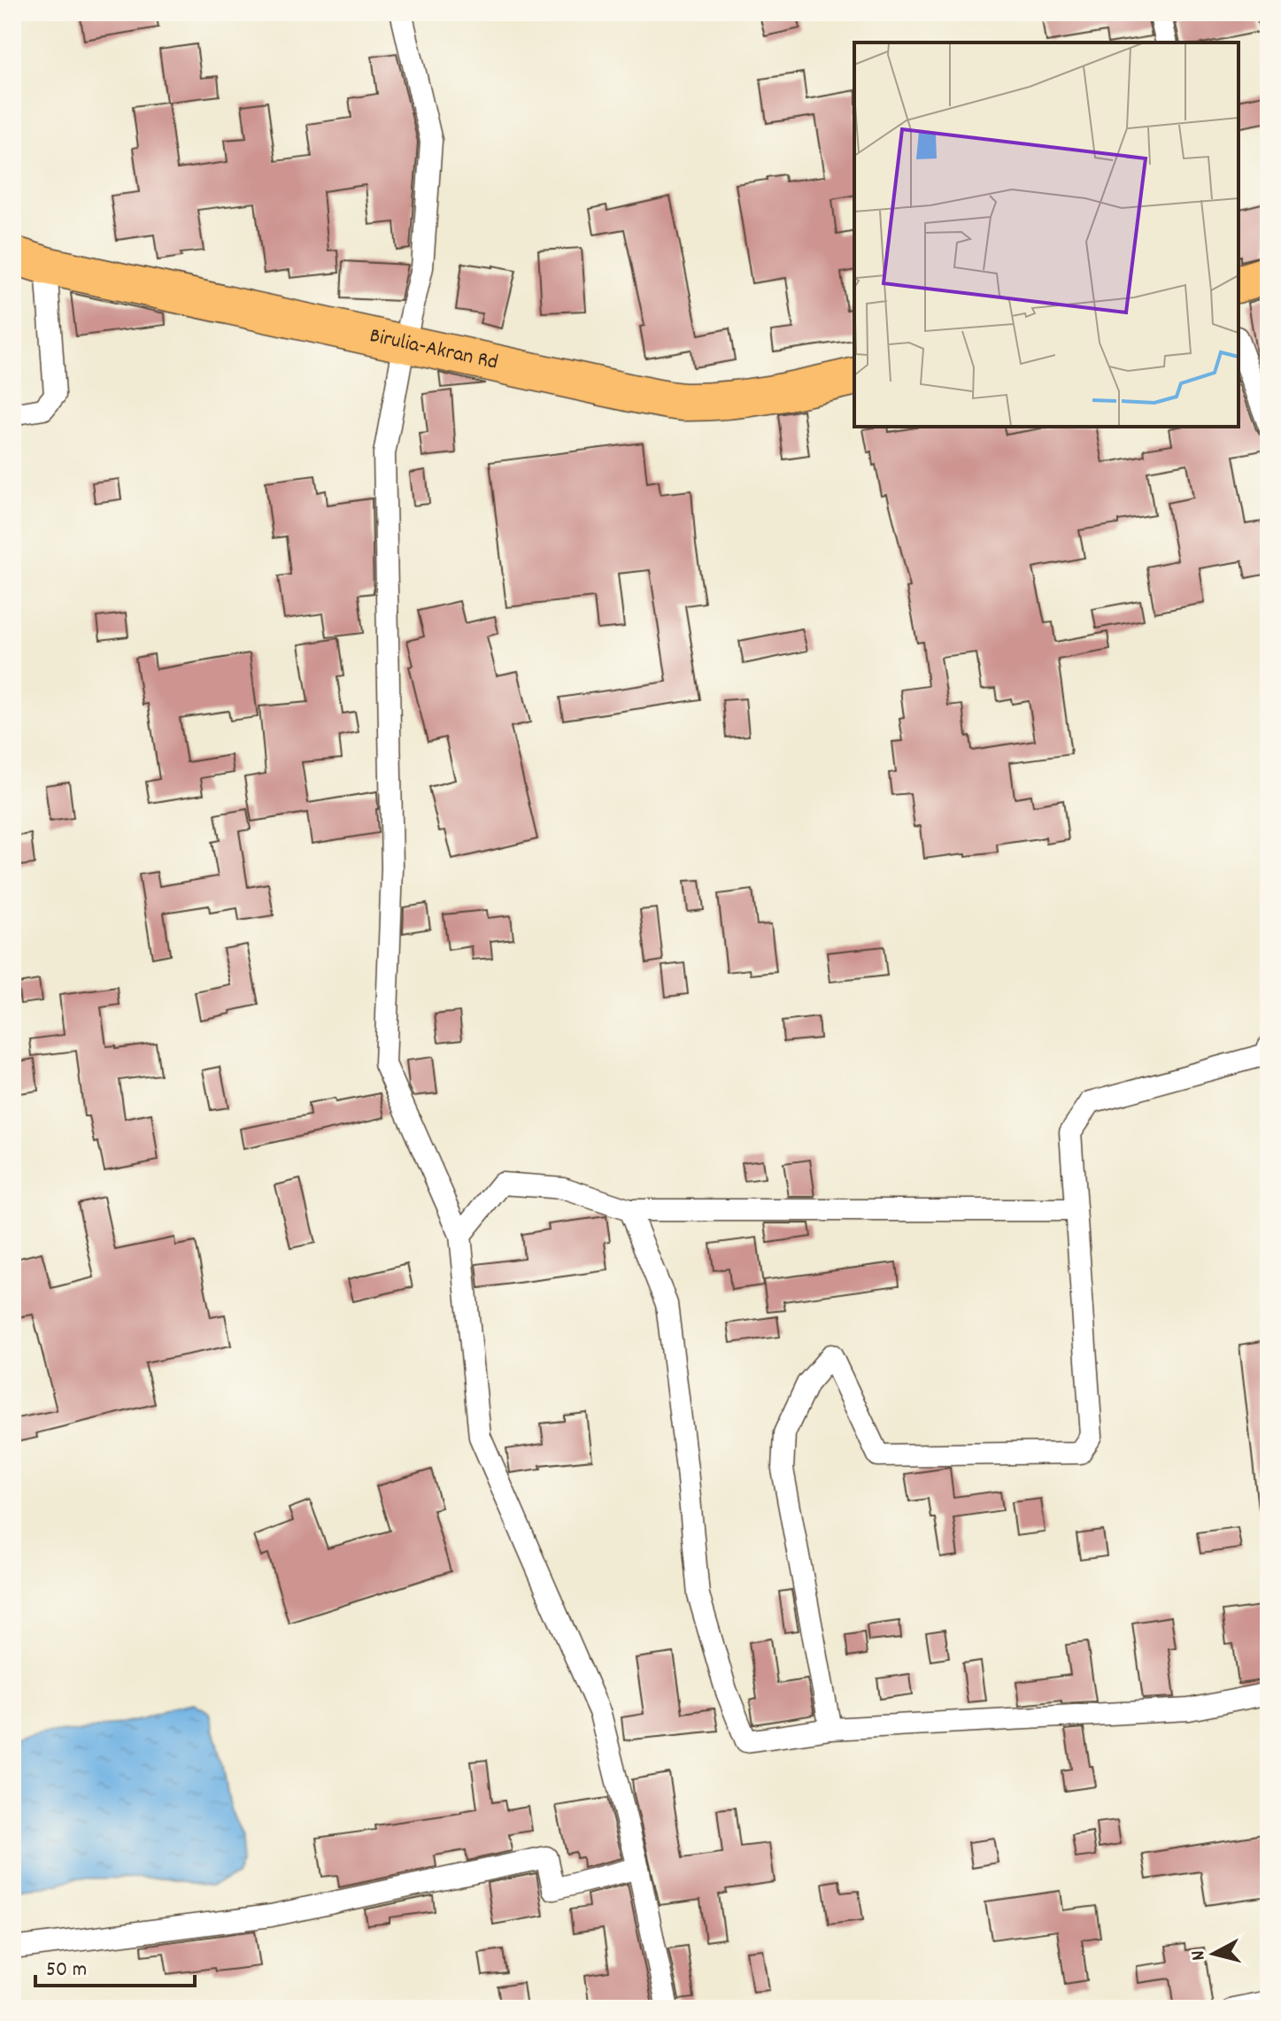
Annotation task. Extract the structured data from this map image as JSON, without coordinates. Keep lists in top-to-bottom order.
{
  "streets": {
    "highway": ["Birulia-Akran Rd"]
  },
  "scale_bar": "50 m",
  "north": "left"
}
